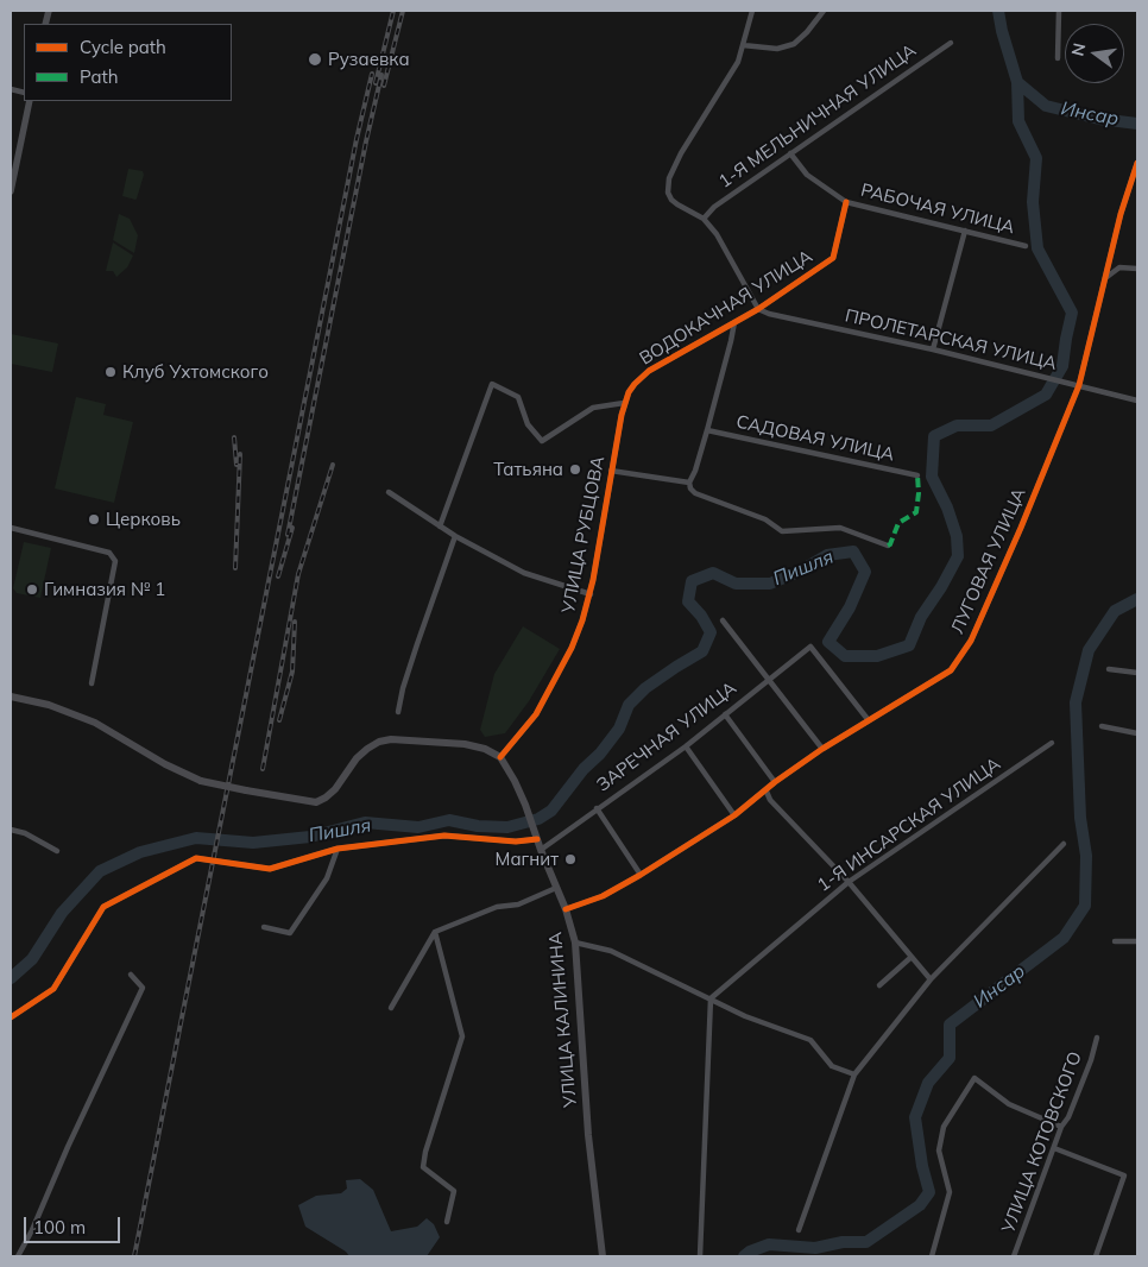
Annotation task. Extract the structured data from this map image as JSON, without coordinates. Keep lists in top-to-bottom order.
{
  "streets": {
    "main road": ["УЛИЦА КАЛИНИНА"],
    "street": [
      "1-Я МЕЛЬНИЧНАЯ УЛИЦА",
      "РАБОЧАЯ УЛИЦА",
      "ВОДОКАЧНАЯ УЛИЦА",
      "ПРОЛЕТАРСКАЯ УЛИЦА",
      "САДОВАЯ УЛИЦА",
      "УЛИЦА РУБЦОВА",
      "ЛУГОВАЯ УЛИЦА",
      "ЗАРЕЧНАЯ УЛИЦА",
      "1-Я ИНСАРСКАЯ УЛИЦА",
      "УЛИЦА КОТОВСКОГО"
    ]
  },
  "crossings": [
    ["1-Я МЕЛЬНИЧНАЯ УЛИЦА", "РАБОЧАЯ УЛИЦА"],
    ["РАБОЧАЯ УЛИЦА", "ВОДОКАЧНАЯ УЛИЦА"],
    ["ВОДОКАЧНАЯ УЛИЦА", "ПРОЛЕТАРСКАЯ УЛИЦА"],
    ["ВОДОКАЧНАЯ УЛИЦА", "УЛИЦА РУБЦОВА"],
    ["ПРОЛЕТАРСКАЯ УЛИЦА", "ЛУГОВАЯ УЛИЦА"],
    ["УЛИЦА РУБЦОВА", "УЛИЦА КАЛИНИНА"],
    ["ЛУГОВАЯ УЛИЦА", "ЗАРЕЧНАЯ УЛИЦА"],
    ["ЛУГОВАЯ УЛИЦА", "УЛИЦА КАЛИНИНА"],
    ["ЗАРЕЧНАЯ УЛИЦА", "УЛИЦА КАЛИНИНА"]
  ],
  "water": ["Инсар", "Пишля"],
  "places": [
    "Рузаевка",
    "Клуб Ухтомского",
    "Татьяна",
    "Церковь",
    "Гимназия № 1",
    "Магнит"
  ],
  "legend": ["Cycle path", "Path"],
  "scale_bar": "100 m",
  "north": "left"
}
